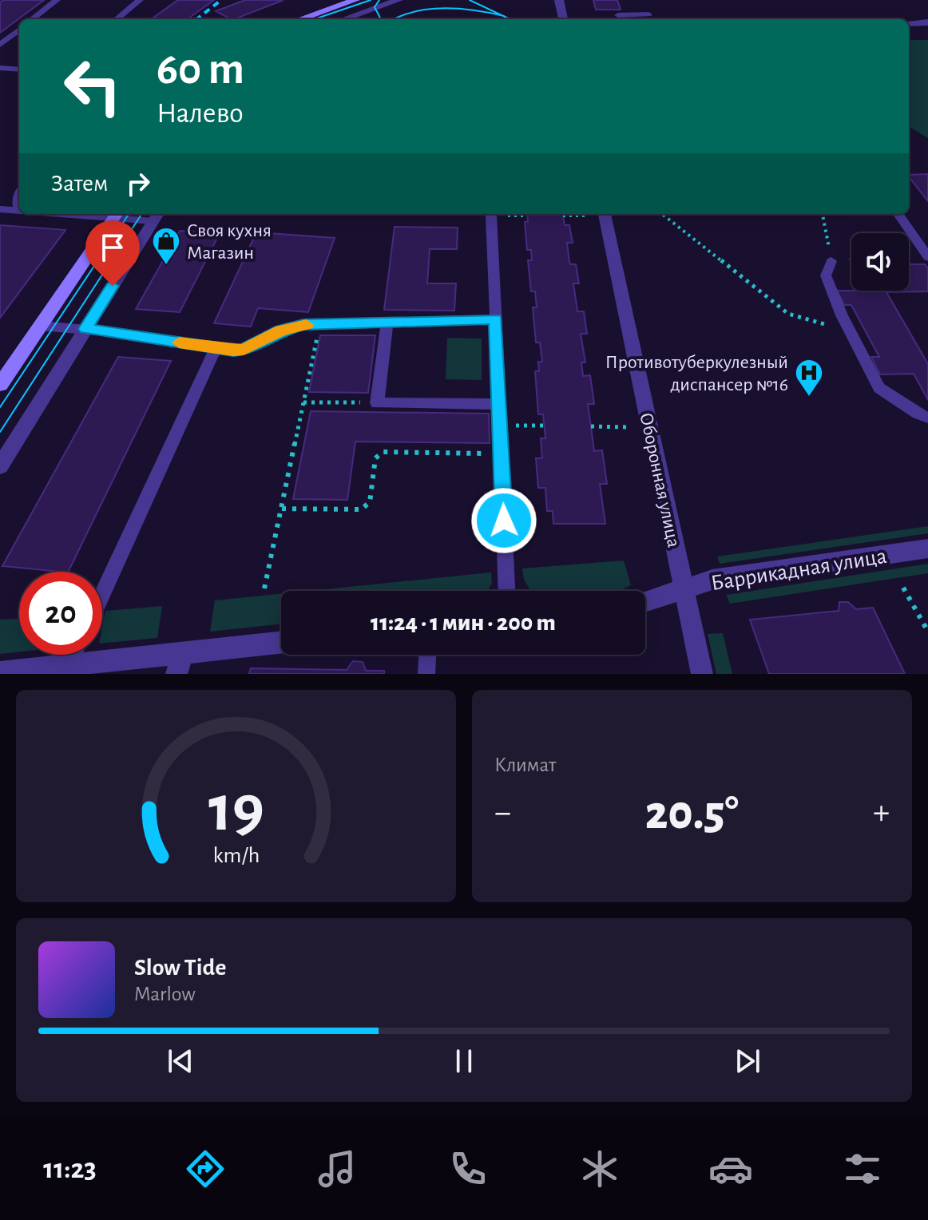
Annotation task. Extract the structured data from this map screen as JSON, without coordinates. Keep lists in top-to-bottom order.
{
  "streets": {
    "street": ["Оборонная улица", "Баррикадная улица"]
  },
  "crossings": [
    ["Оборонная улица", "Баррикадная улица"]
  ],
  "places": {
    "shop": ["Своя кухня Магазин"],
    "hospital": ["Противотуберкулезный диспансер №16"]
  },
  "page": {
    "turn": ["60 m", "Налево"],
    "then": "Затем",
    "limit": "20",
    "trip": "11:24 · 1 мин · 200 m",
    "tile": "Климат",
    "heat": ["−", "20.5°", "+"],
    "song": ["Slow Tide", "Marlow"],
    "tabs": "11:23",
    "gauge": ["19", "km/h"]
  }
}
